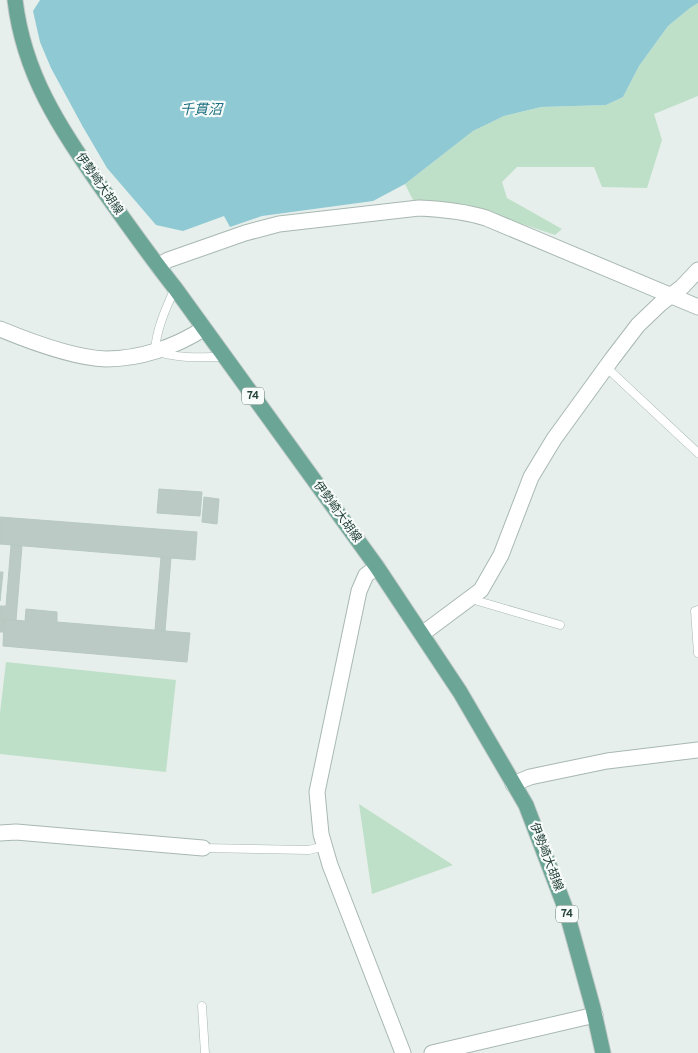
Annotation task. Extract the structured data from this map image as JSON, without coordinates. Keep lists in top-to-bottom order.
{
  "streets": {
    "main road": ["伊勢崎大胡線", "74"]
  },
  "water": ["千貫沼"]
}
